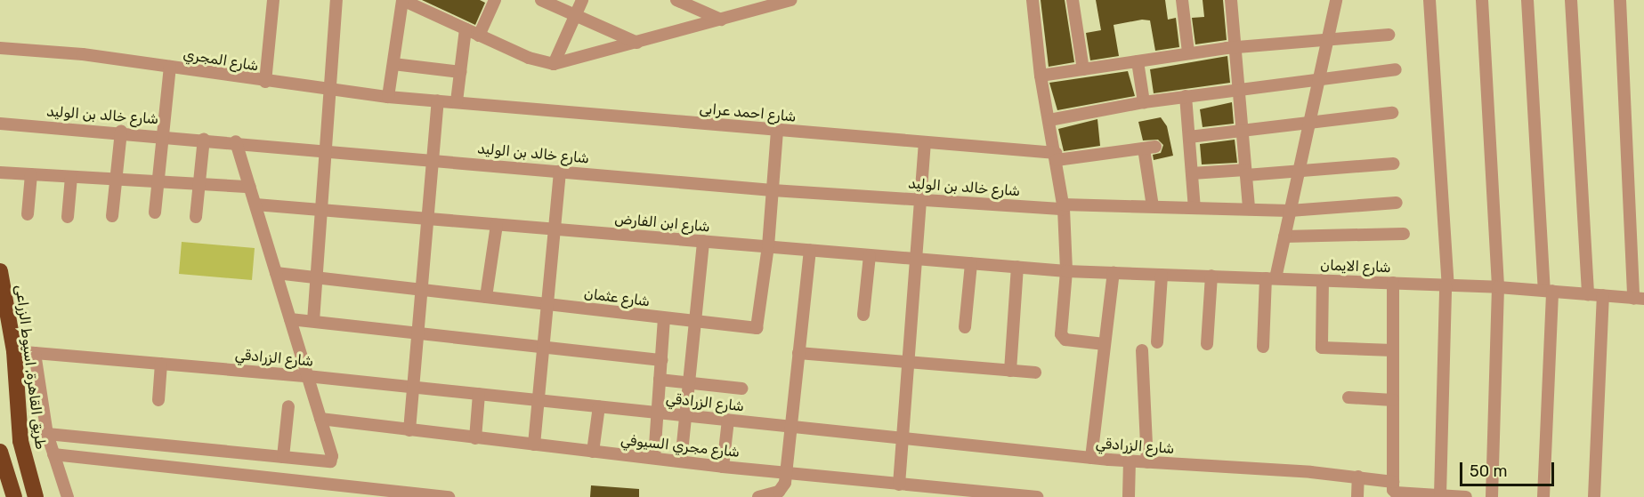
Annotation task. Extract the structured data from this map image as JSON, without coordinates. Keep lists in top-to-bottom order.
{
  "streets": {
    "highway": ["طريق القاهرة, اسيوط الزراعى"],
    "street": [
      "شارع المجري",
      "شارع احمد عرابى",
      "شارع خالد بن الوليد",
      "شارع ابن الفارض",
      "شارع الايمان",
      "شارع عثمان",
      "شارع الزرادقي",
      "شارع مجري السيوفي"
    ]
  },
  "crossings": [
    ["شارع المجري", "شارع احمد عرابى"],
    ["شارع احمد عرابى", "شارع خالد بن الوليد"],
    ["شارع احمد عرابى", "شارع عثمان"],
    ["شارع خالد بن الوليد", "شارع عثمان"],
    ["شارع ابن الفارض", "شارع الايمان"],
    ["شارع ابن الفارض", "شارع عثمان"],
    ["شارع الزرادقي", "طريق القاهرة, اسيوط الزراعى"]
  ],
  "scale_bar": "50 m"
}
